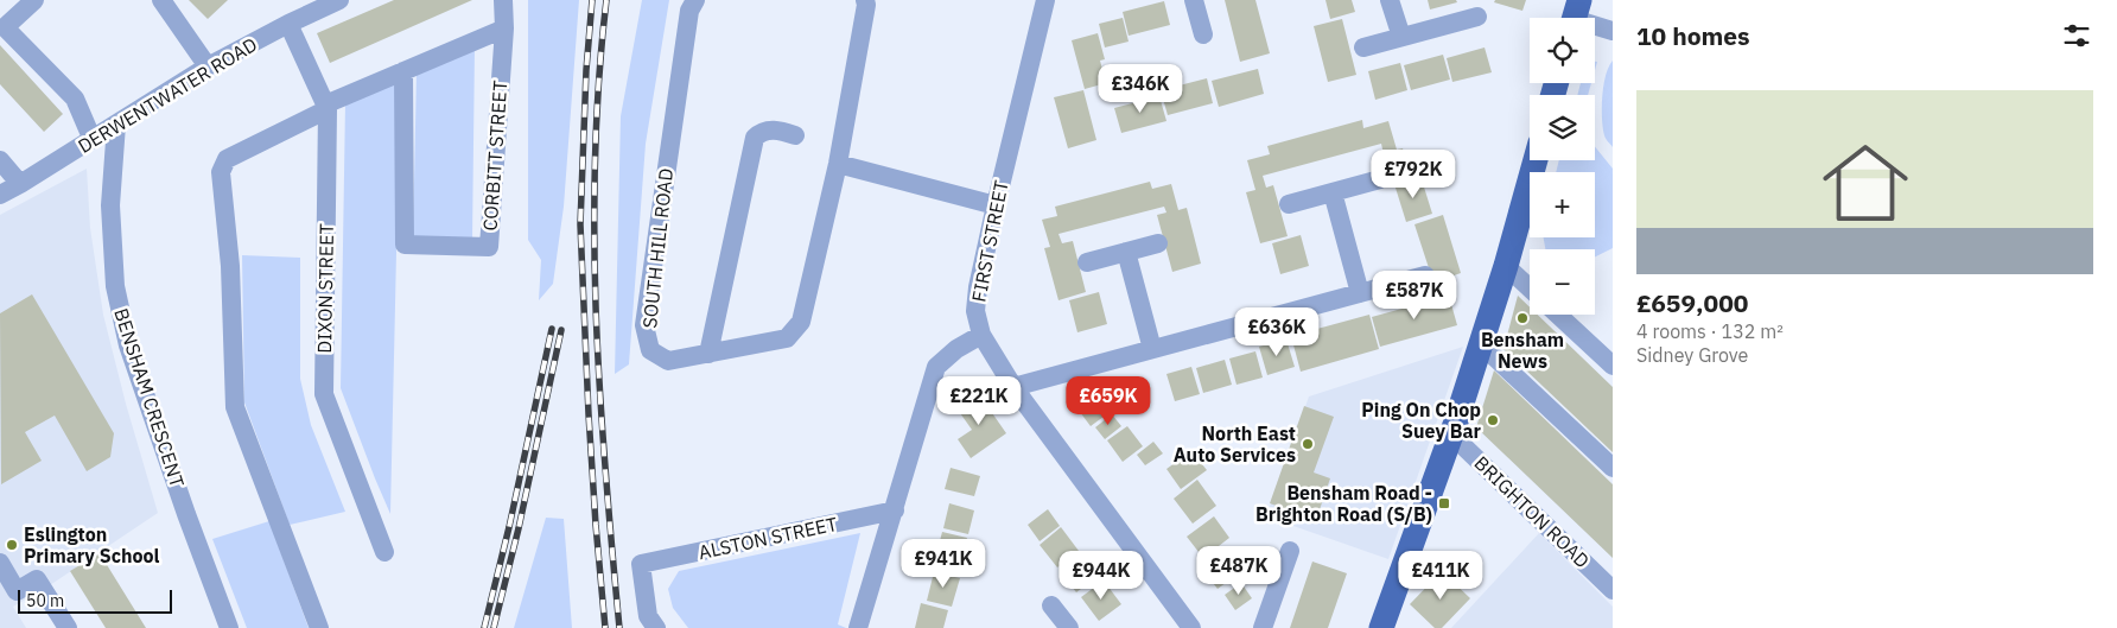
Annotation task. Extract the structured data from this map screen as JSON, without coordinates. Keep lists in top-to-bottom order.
{
  "streets": {
    "street": [
      "DERWENTWATER ROAD",
      "CORBITT STREET",
      "FIRST STREET",
      "SOUTH HILL ROAD",
      "DIXON STREET",
      "BENSHAM CRESCENT",
      "BRIGHTON ROAD",
      "ALSTON STREET"
    ]
  },
  "crossings": [
    ["DERWENTWATER ROAD", "DIXON STREET"],
    ["DERWENTWATER ROAD", "BENSHAM CRESCENT"]
  ],
  "places": {
    "other": [
      "Bensham News",
      "Ping On Chop Suey Bar",
      "North East Auto Services",
      "Eslington Primary School"
    ],
    "transit": ["Bensham Road - Brighton Road (S/B)"]
  },
  "scale_bar": "50 m",
  "page": {
    "heading": "10 homes",
    "map_buttons": ["+", "−"],
    "price": [
      "£346K",
      "£792K",
      "£587K",
      "£636K",
      "£221K",
      "£659K",
      "£941K",
      "£487K",
      "£944K",
      "£411K"
    ],
    "list": [
      {
        "name": "£659,000",
        "note": "4 rooms · 132 m² · Sidney Grove"
      }
    ],
    "scale": "50 m"
  }
}
